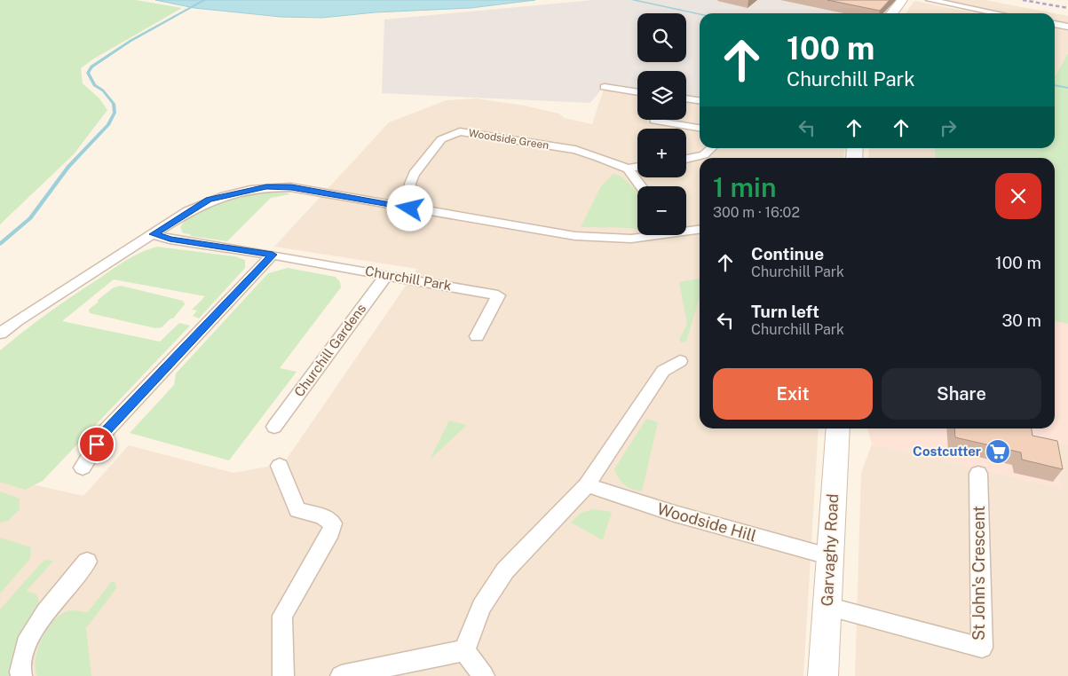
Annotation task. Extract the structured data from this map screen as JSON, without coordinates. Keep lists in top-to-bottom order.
{
  "streets": {
    "main road": ["Garvaghy Road"],
    "street": [
      "Woodside Green",
      "Churchill Park",
      "Churchill Gardens",
      "Woodside Hill",
      "St John's Crescent"
    ]
  },
  "crossings": [
    ["Churchill Park", "Churchill Gardens"],
    ["Woodside Hill", "Garvaghy Road"],
    ["Garvaghy Road", "St John's Crescent"]
  ],
  "places": {
    "supermarket": ["Costcutter"]
  },
  "page": {
    "map_buttons": ["+", "−"],
    "turn": ["100 m", "Churchill Park"],
    "heading": ["1 min", "300 m · 16:02"],
    "list": [
      {
        "name": "Continue",
        "note": "Churchill Park",
        "value": "100 m"
      },
      {
        "name": "Turn left",
        "note": "Churchill Park",
        "value": "30 m"
      }
    ],
    "buttons": ["Exit", "Share"]
  }
}
